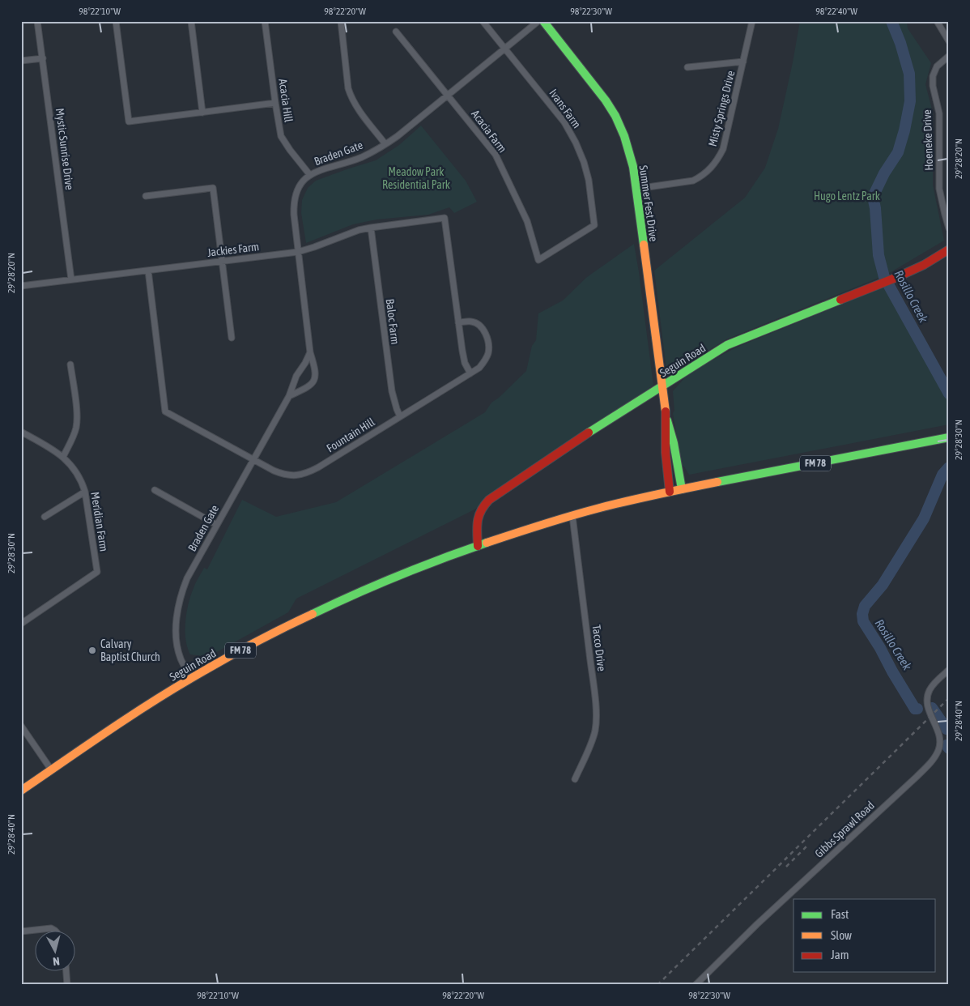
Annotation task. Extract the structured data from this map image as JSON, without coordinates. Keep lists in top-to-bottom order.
{
  "streets": {
    "street": [
      "Acacia Hill",
      "Ivans Farm",
      "Misty Springs Drive",
      "Acacia Farm",
      "Hoeneke Drive",
      "Mystic Sunrise Drive",
      "Braden Gate",
      "Summer Fest Drive",
      "Jackies Farm",
      "Baloc Farm",
      "Seguin Road",
      "Fountain Hill",
      "FM 78",
      "Meridian Farm",
      "Tacco Drive",
      "Gibbs Sprawl Road"
    ]
  },
  "crossings": [
    ["Acacia Hill", "Braden Gate"],
    ["Ivans Farm", "Acacia Farm"],
    ["Ivans Farm", "Braden Gate"],
    ["Misty Springs Drive", "Summer Fest Drive"],
    ["Acacia Farm", "Braden Gate"],
    ["Mystic Sunrise Drive", "Jackies Farm"],
    ["Braden Gate", "Jackies Farm"],
    ["Braden Gate", "Seguin Road"],
    ["Braden Gate", "Fountain Hill"],
    ["Summer Fest Drive", "Seguin Road"],
    ["Jackies Farm", "Baloc Farm"],
    ["Jackies Farm", "Fountain Hill"],
    ["Baloc Farm", "Fountain Hill"],
    ["Seguin Road", "Tacco Drive"]
  ],
  "water": ["Rosillo Creek"],
  "parks": ["Meadow Park Residential Park", "Hugo Lentz Park"],
  "places": ["Calvary Baptist Church"],
  "legend": ["Fast", "Slow", "Jam"],
  "north": "bottom",
  "coordinates": [
    "98°22'10\"W",
    "98°22'20\"W",
    "98°22'30\"W",
    "98°22'40\"W",
    "29°28'20\"N",
    "29°28'30\"N",
    "29°28'40\"N"
  ]
}
